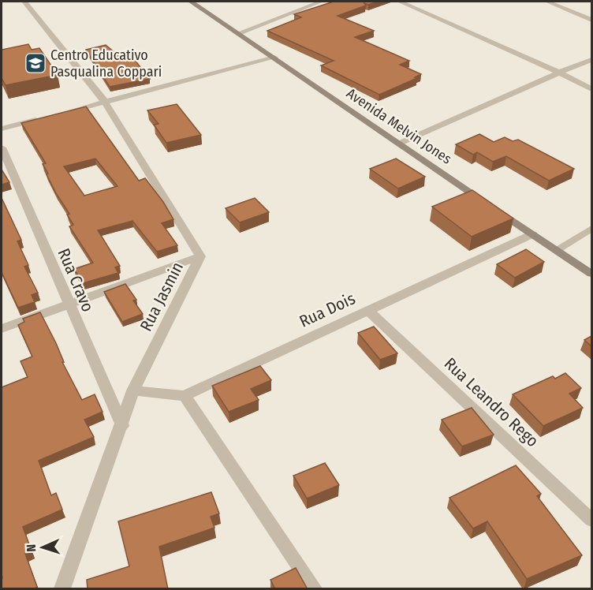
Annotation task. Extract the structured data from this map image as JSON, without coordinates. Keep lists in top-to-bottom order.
{
  "streets": {
    "main road": ["Avenida Melvin Jones"],
    "street": [
      "Rua Cravo",
      "Rua Jasmin",
      "Rua Dois",
      "Rua Leandro Rego"
    ]
  },
  "crossings": [
    ["Avenida Melvin Jones", "Rua Dois"],
    ["Rua Cravo", "Rua Jasmin"],
    ["Rua Dois", "Rua Leandro Rego"]
  ],
  "places": {
    "school or university": ["Centro Educativo Pasqualina Coppari"]
  },
  "north": "left"
}
